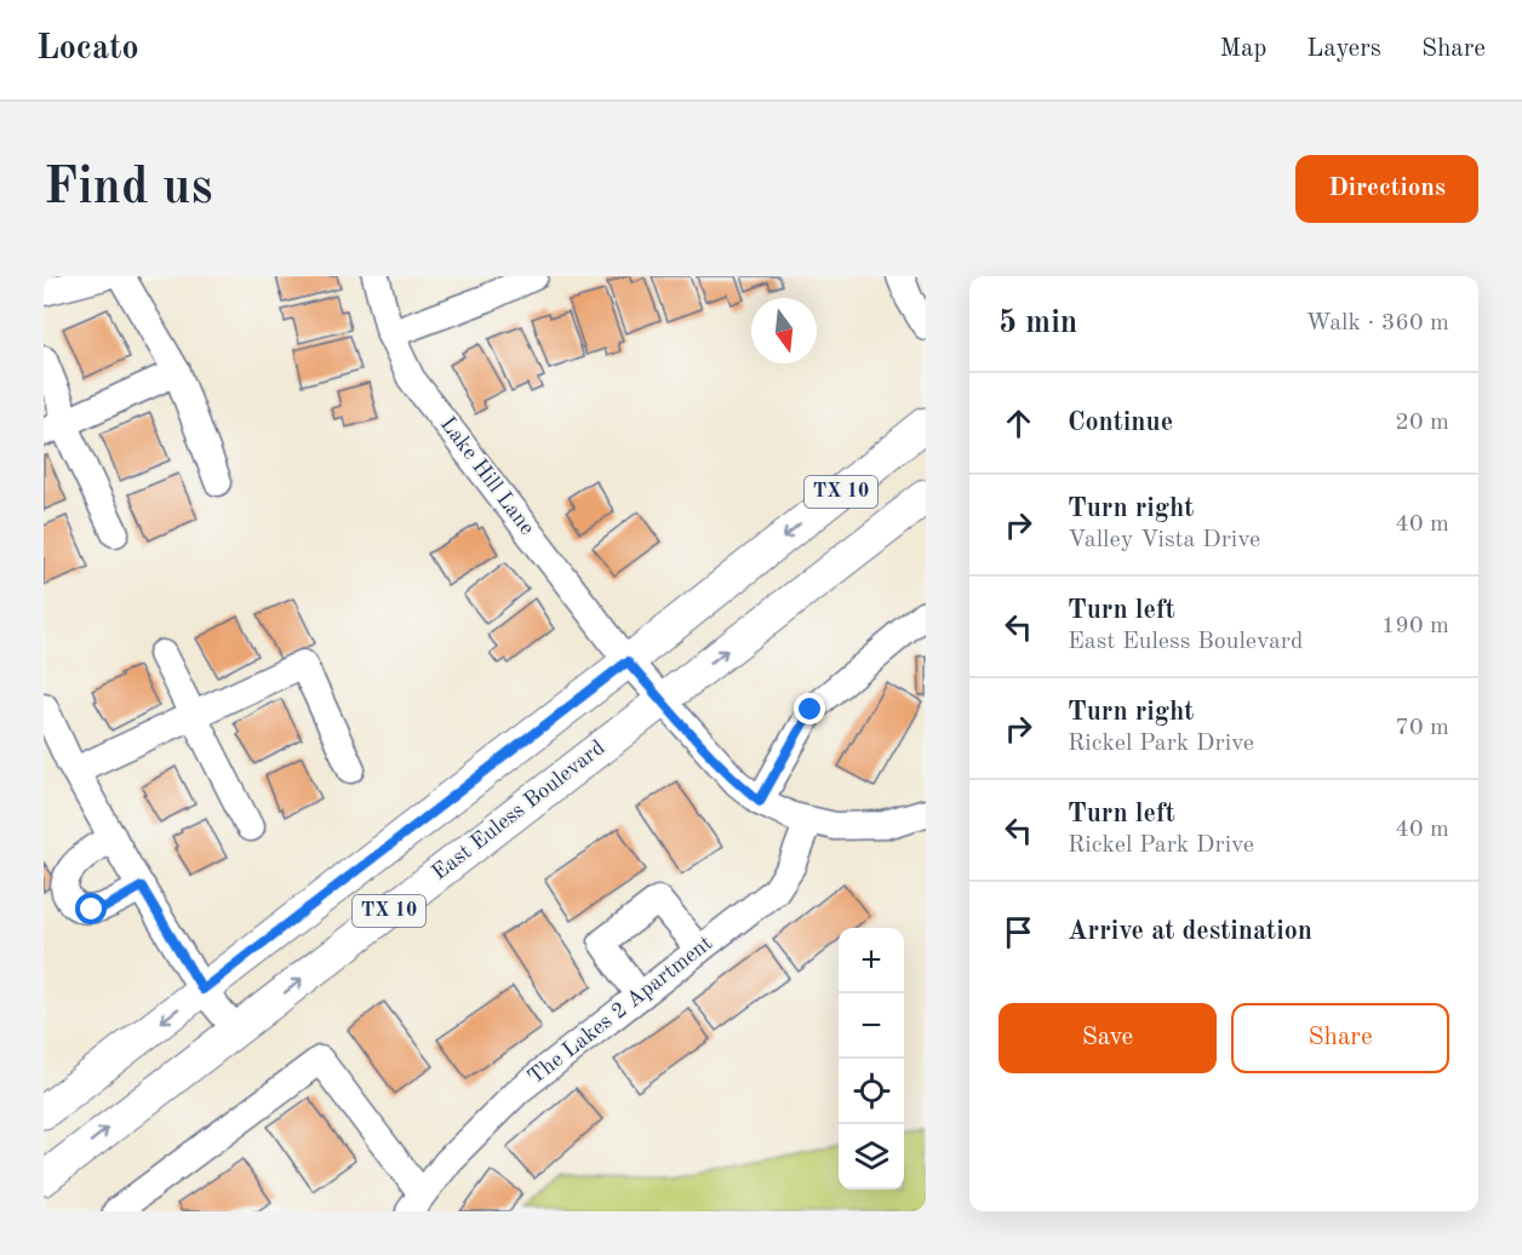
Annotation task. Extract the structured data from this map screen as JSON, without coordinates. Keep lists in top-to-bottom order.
{
  "streets": {
    "main road": ["TX 10", "East Euless Boulevard"],
    "street": ["Lake Hill Lane", "The Lakes 2 Apartment"]
  },
  "crossings": [
    ["Lake Hill Lane", "TX 10"],
    ["Lake Hill Lane", "East Euless Boulevard"],
    ["Lake Hill Lane", "The Lakes 2 Apartment"]
  ],
  "north": "bottom",
  "page": {
    "header": "Locato",
    "nav": ["Map", "Layers", "Share"],
    "buttons": [
      "Directions",
      ["Save", "Share"]
    ],
    "title": "Find us",
    "heading": ["5 min", "Walk · 360 m"],
    "list": [
      ["Continue", "20 m"],
      ["Turn right", "Valley Vista Drive", "40 m"],
      ["Turn left", "East Euless Boulevard", "190 m"],
      ["Turn right", "Rickel Park Drive", "70 m"],
      ["Turn left", "Rickel Park Drive", "40 m"],
      "Arrive at destination"
    ],
    "map_buttons": ["+", "−"]
  }
}
